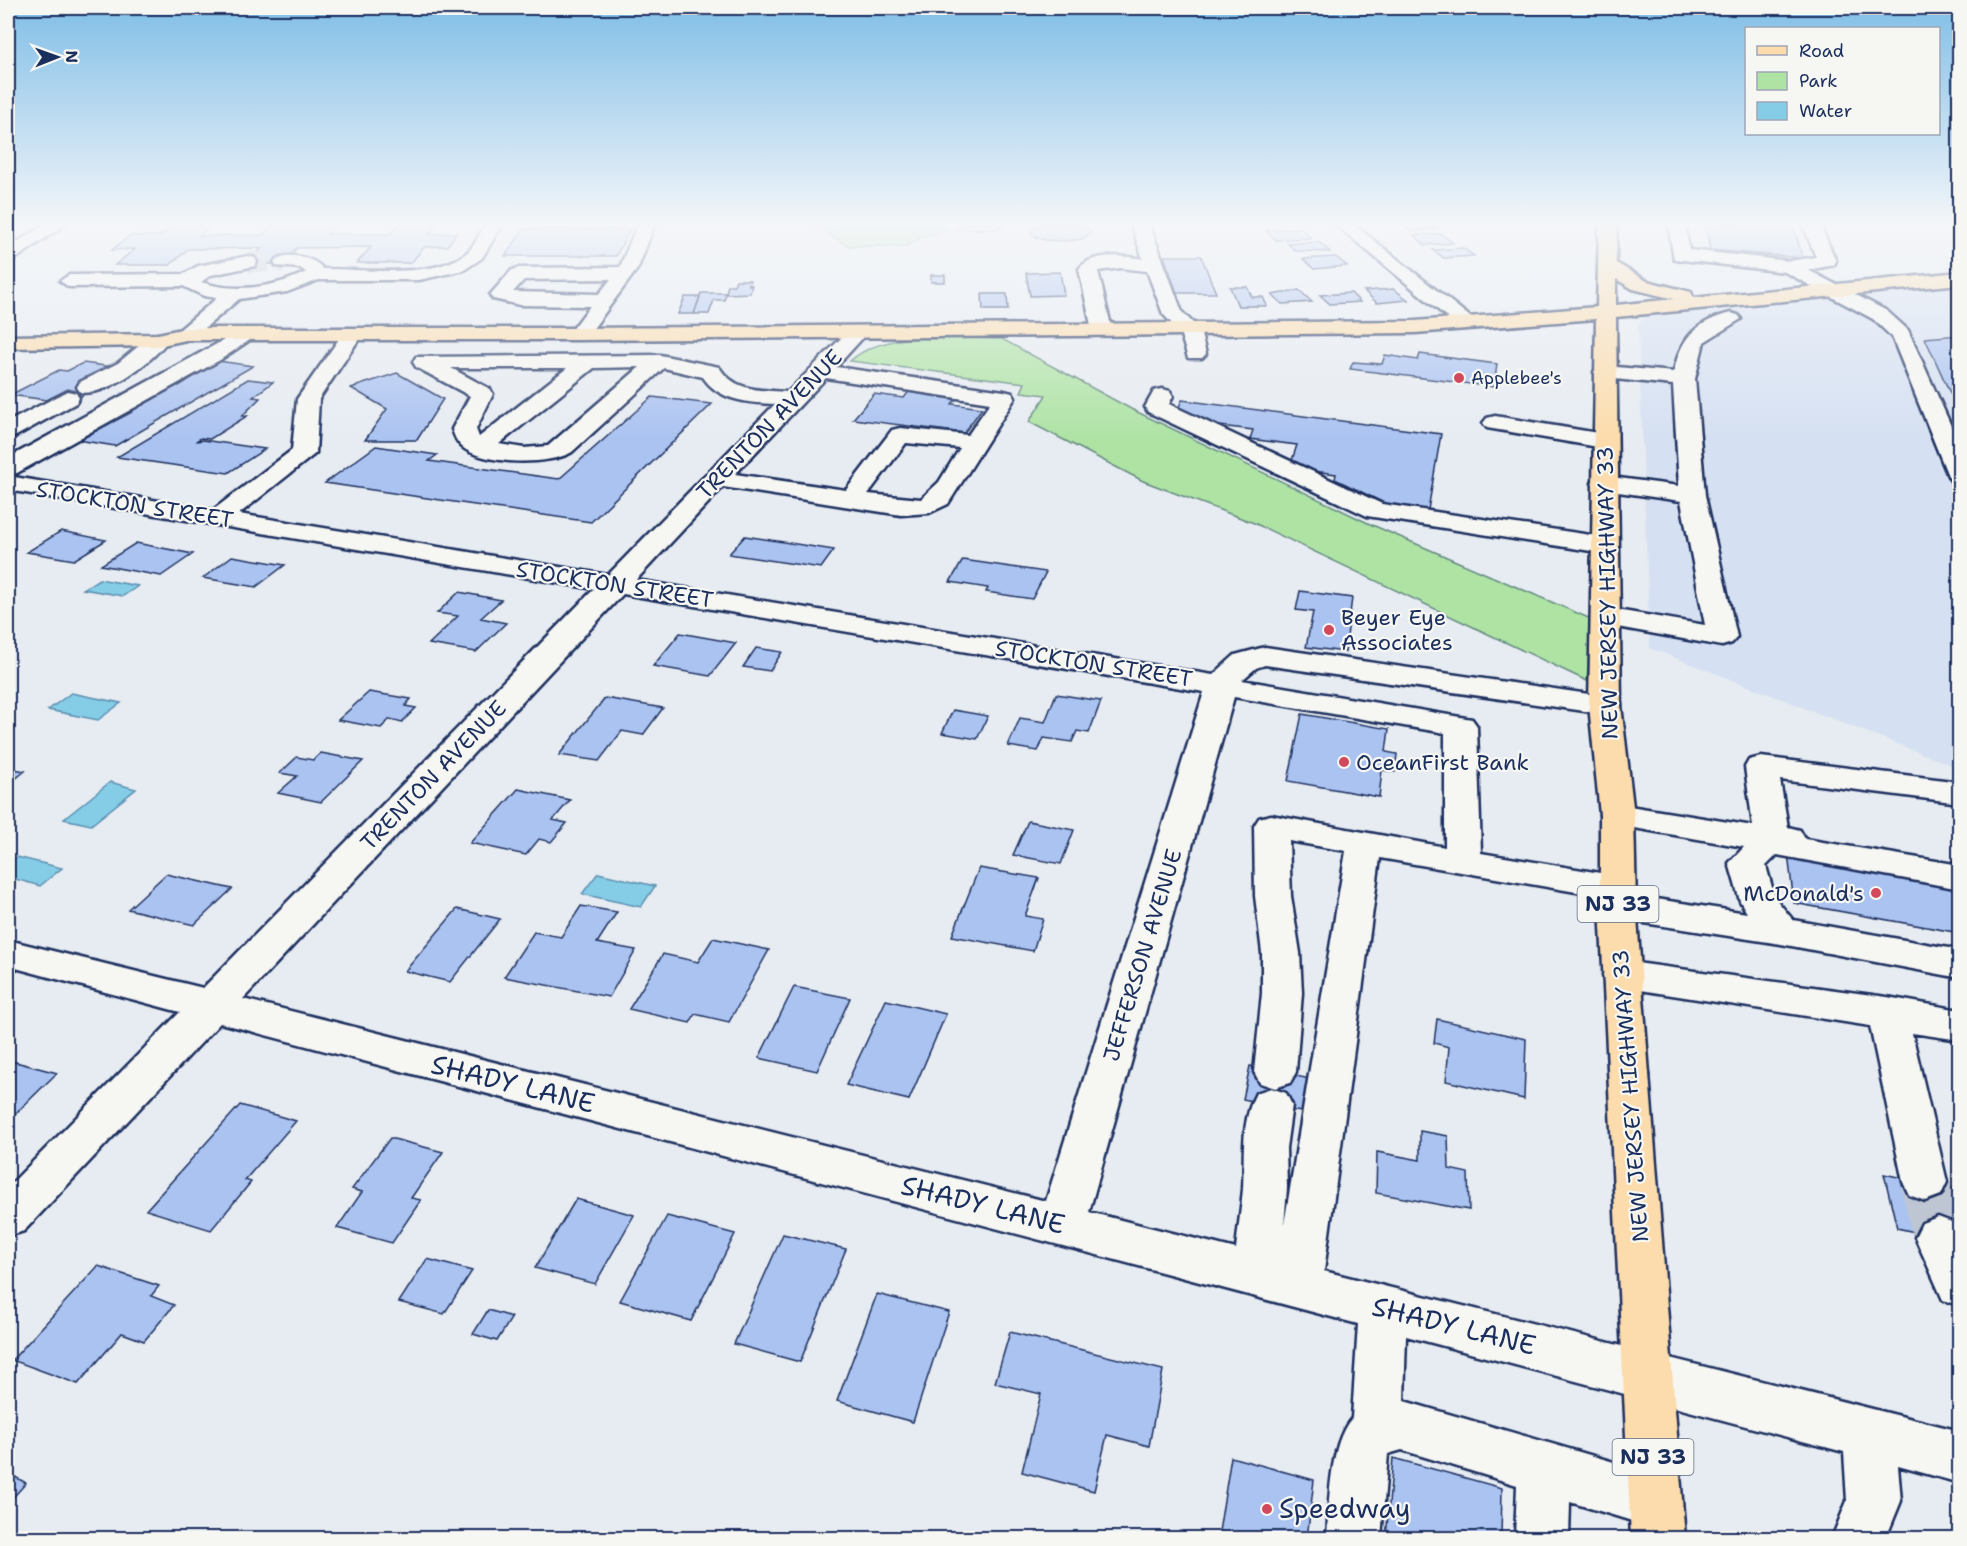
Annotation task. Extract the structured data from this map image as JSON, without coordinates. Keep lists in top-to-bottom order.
{
  "streets": {
    "main road": ["NEW JERSEY HIGHWAY 33", "NJ 33"],
    "street": [
      "TRENTON AVENUE",
      "STOCKTON STREET",
      "JEFFERSON AVENUE",
      "SHADY LANE"
    ]
  },
  "crossings": [
    ["TRENTON AVENUE", "STOCKTON STREET"],
    ["TRENTON AVENUE", "SHADY LANE"],
    ["STOCKTON STREET", "JEFFERSON AVENUE"],
    ["NEW JERSEY HIGHWAY 33", "SHADY LANE"],
    ["JEFFERSON AVENUE", "SHADY LANE"]
  ],
  "places": [
    "Applebee's",
    "Beyer Eye Associates",
    "OceanFirst Bank",
    "McDonald's",
    "Speedway"
  ],
  "legend": ["Road", "Park", "Water"],
  "north": "right"
}
